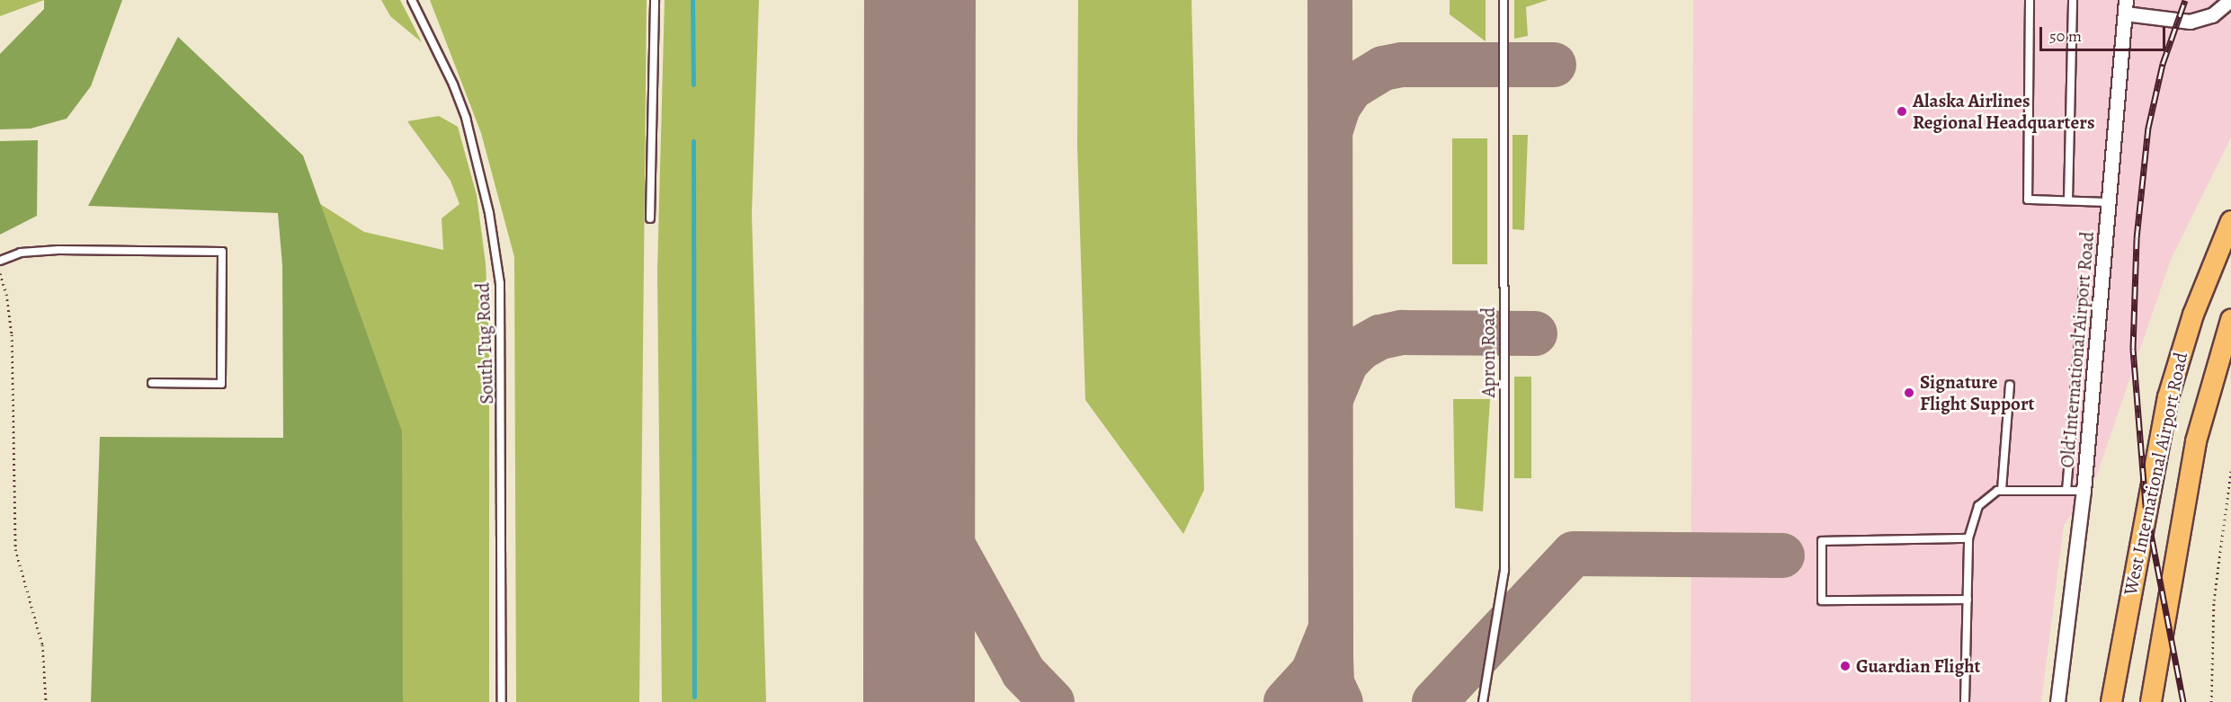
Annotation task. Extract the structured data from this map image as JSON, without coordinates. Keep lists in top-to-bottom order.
{
  "streets": {
    "main road": ["West International Airport Road"],
    "street": ["Old International Airport Road"],
    "lane": ["South Tug Road", "Apron Road"]
  },
  "places": ["Alaska Airlines Regional Headquarters", "Signature Flight Support", "Guardian Flight"],
  "scale_bar": "50 m"
}
